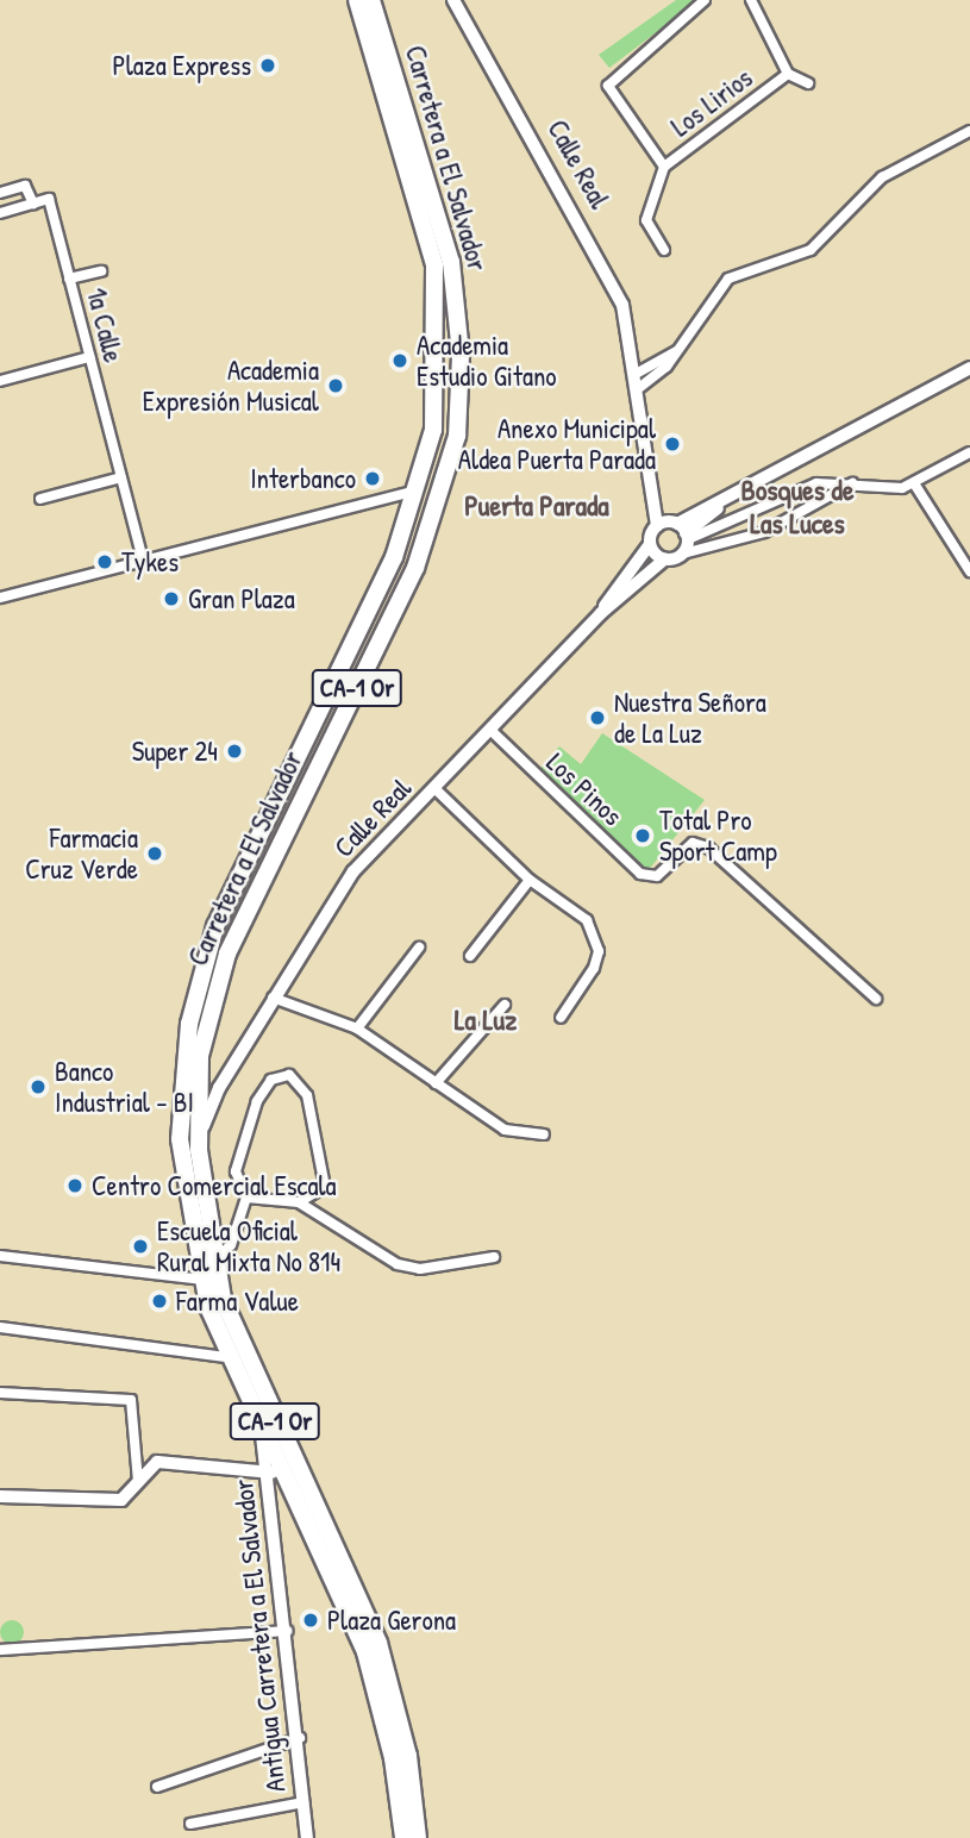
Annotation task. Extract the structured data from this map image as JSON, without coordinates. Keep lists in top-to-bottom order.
{
  "streets": {
    "highway": ["Carretera a El Salvador", "CA-1 Or"],
    "main road": ["Calle Real", "Antigua Carretera a El Salvador"],
    "street": ["Los Lirios", "1a Calle", "Los Pinos"]
  },
  "crossings": [
    ["Carretera a El Salvador", "Calle Real"],
    ["Carretera a El Salvador", "Antigua Carretera a El Salvador"],
    ["Calle Real", "Los Pinos"]
  ],
  "districts": ["Bosques de Las Luces", "Puerta Parada", "La Luz"],
  "places": [
    "Plaza Express",
    "Academia Estudio Gitano",
    "Academia Expresión Musical",
    "Anexo Municipal Aldea Puerta Parada",
    "Interbanco",
    "Tykes",
    "Gran Plaza",
    "Nuestra Señora de La Luz",
    "Super 24",
    "Total Pro Sport Camp",
    "Farmacia Cruz Verde",
    "Banco Industrial - BI",
    "Centro Comercial Escala",
    "Escuela Oficial Rural Mixta No 814",
    "Farma Value",
    "Plaza Gerona"
  ]
}
